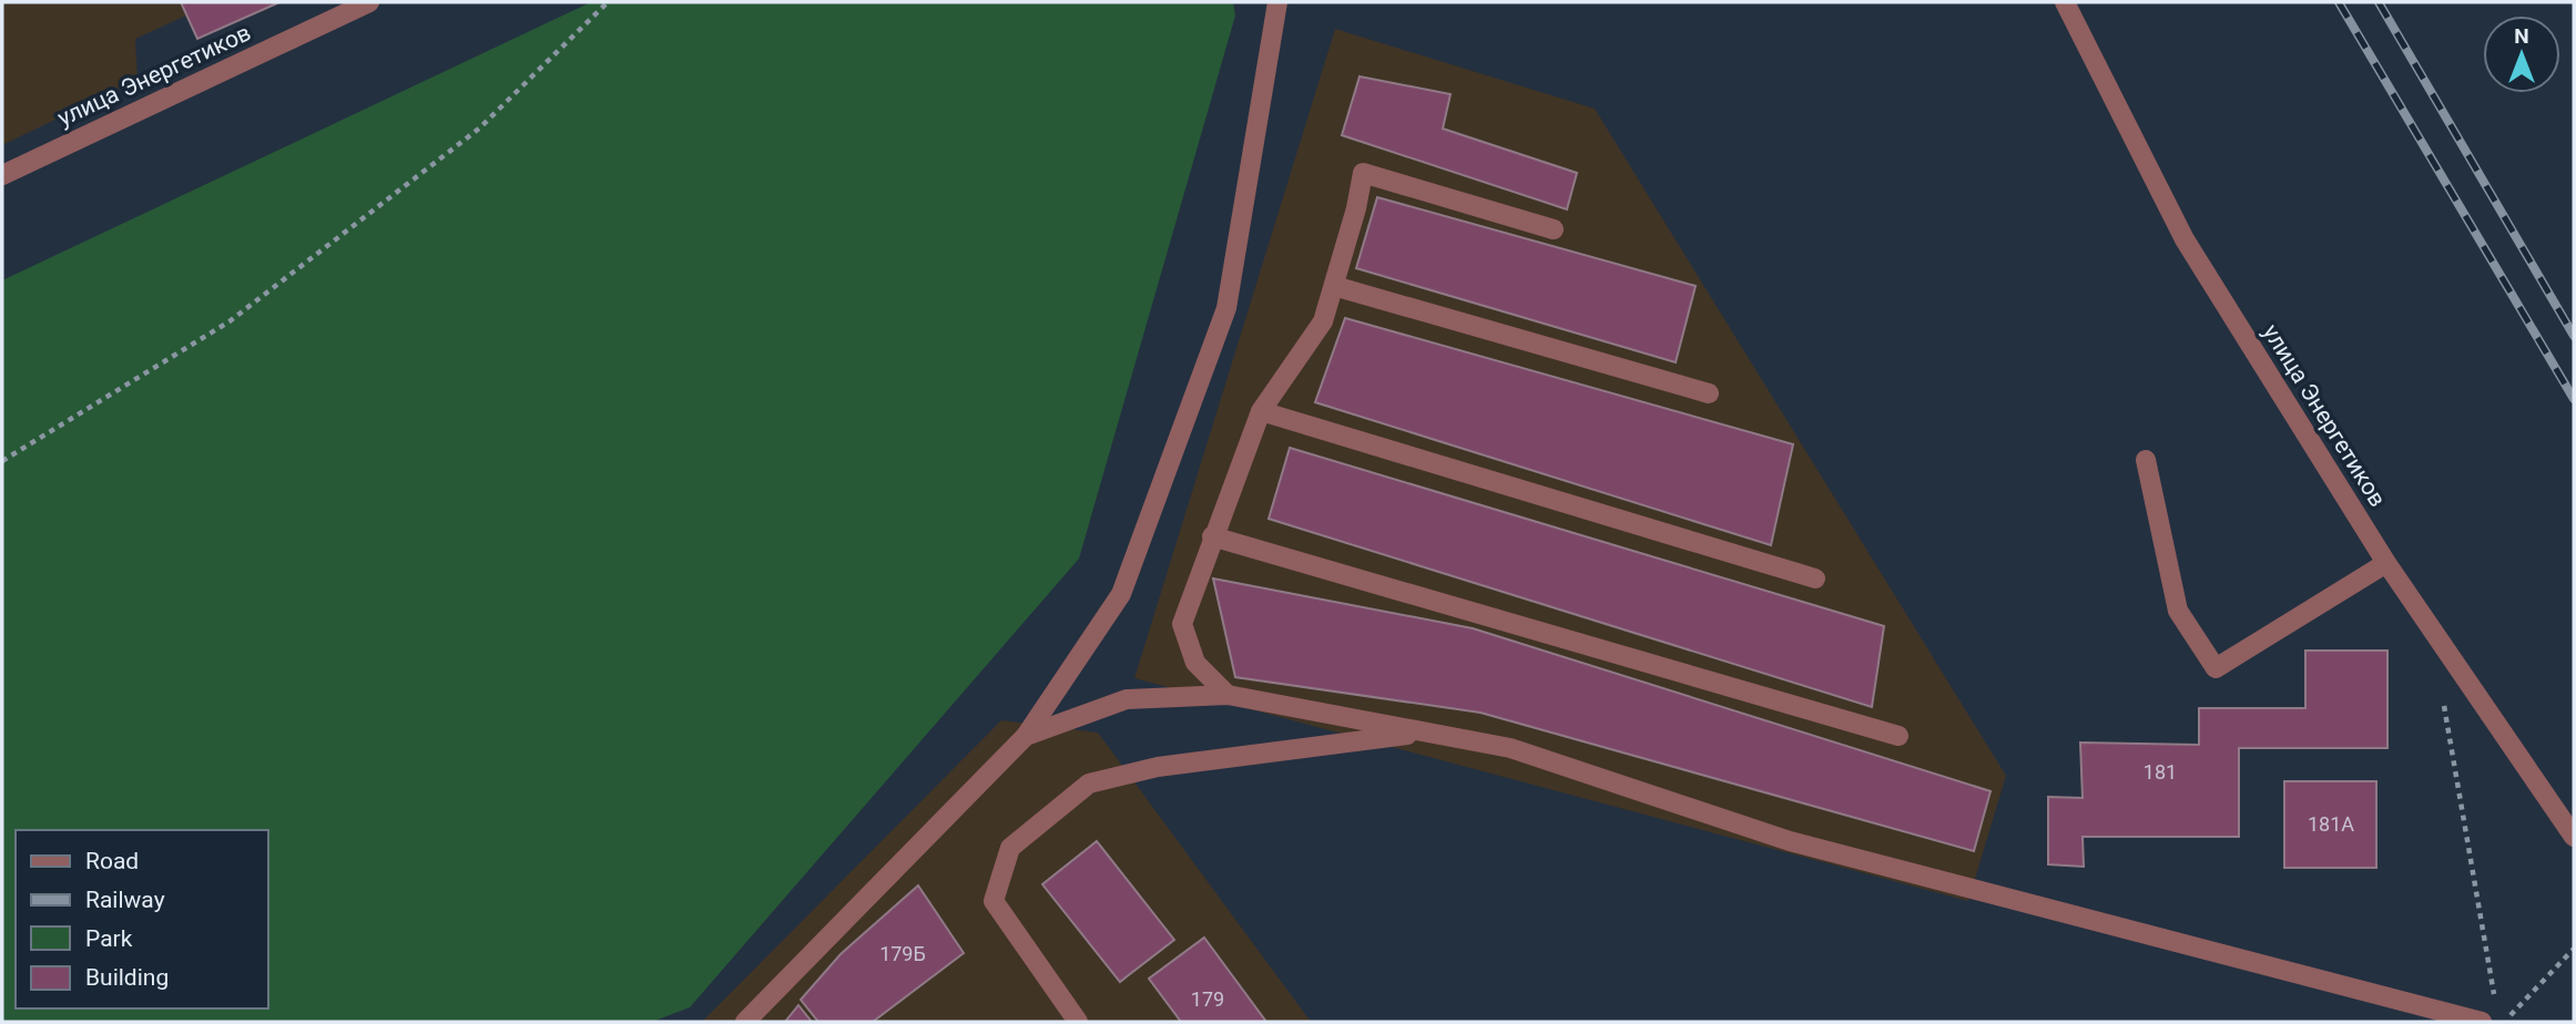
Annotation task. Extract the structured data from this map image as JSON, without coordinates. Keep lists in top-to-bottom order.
{
  "streets": {
    "street": ["улица Энергетиков"]
  },
  "house_numbers": [
    "181",
    "181А",
    "179Б",
    "179"
  ],
  "legend": [
    "Road",
    "Railway",
    "Park",
    "Building"
  ],
  "north": "top"
}
